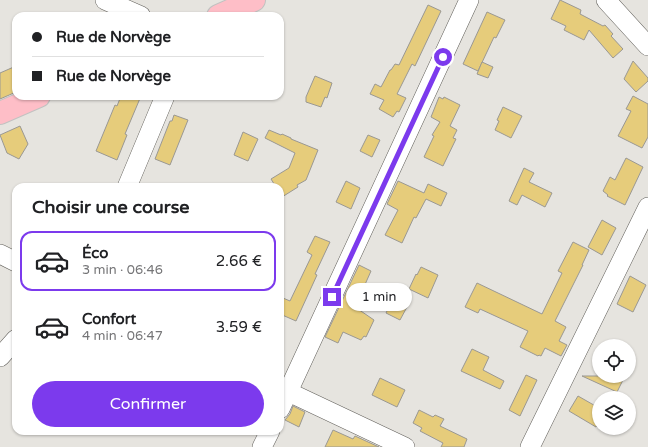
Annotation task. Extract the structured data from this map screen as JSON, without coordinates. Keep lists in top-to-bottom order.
{
  "page": {
    "banner": ["Rue de Norvège", "Rue de Norvège"],
    "heading": "Choisir une course",
    "list": [
      {
        "name": "Éco",
        "note": "3 min · 06:46",
        "value": "2.66 €"
      },
      {
        "name": "Confort",
        "note": "4 min · 06:47",
        "value": "3.59 €"
      }
    ],
    "bubble": "1 min",
    "buttons": "Confirmer"
  }
}
